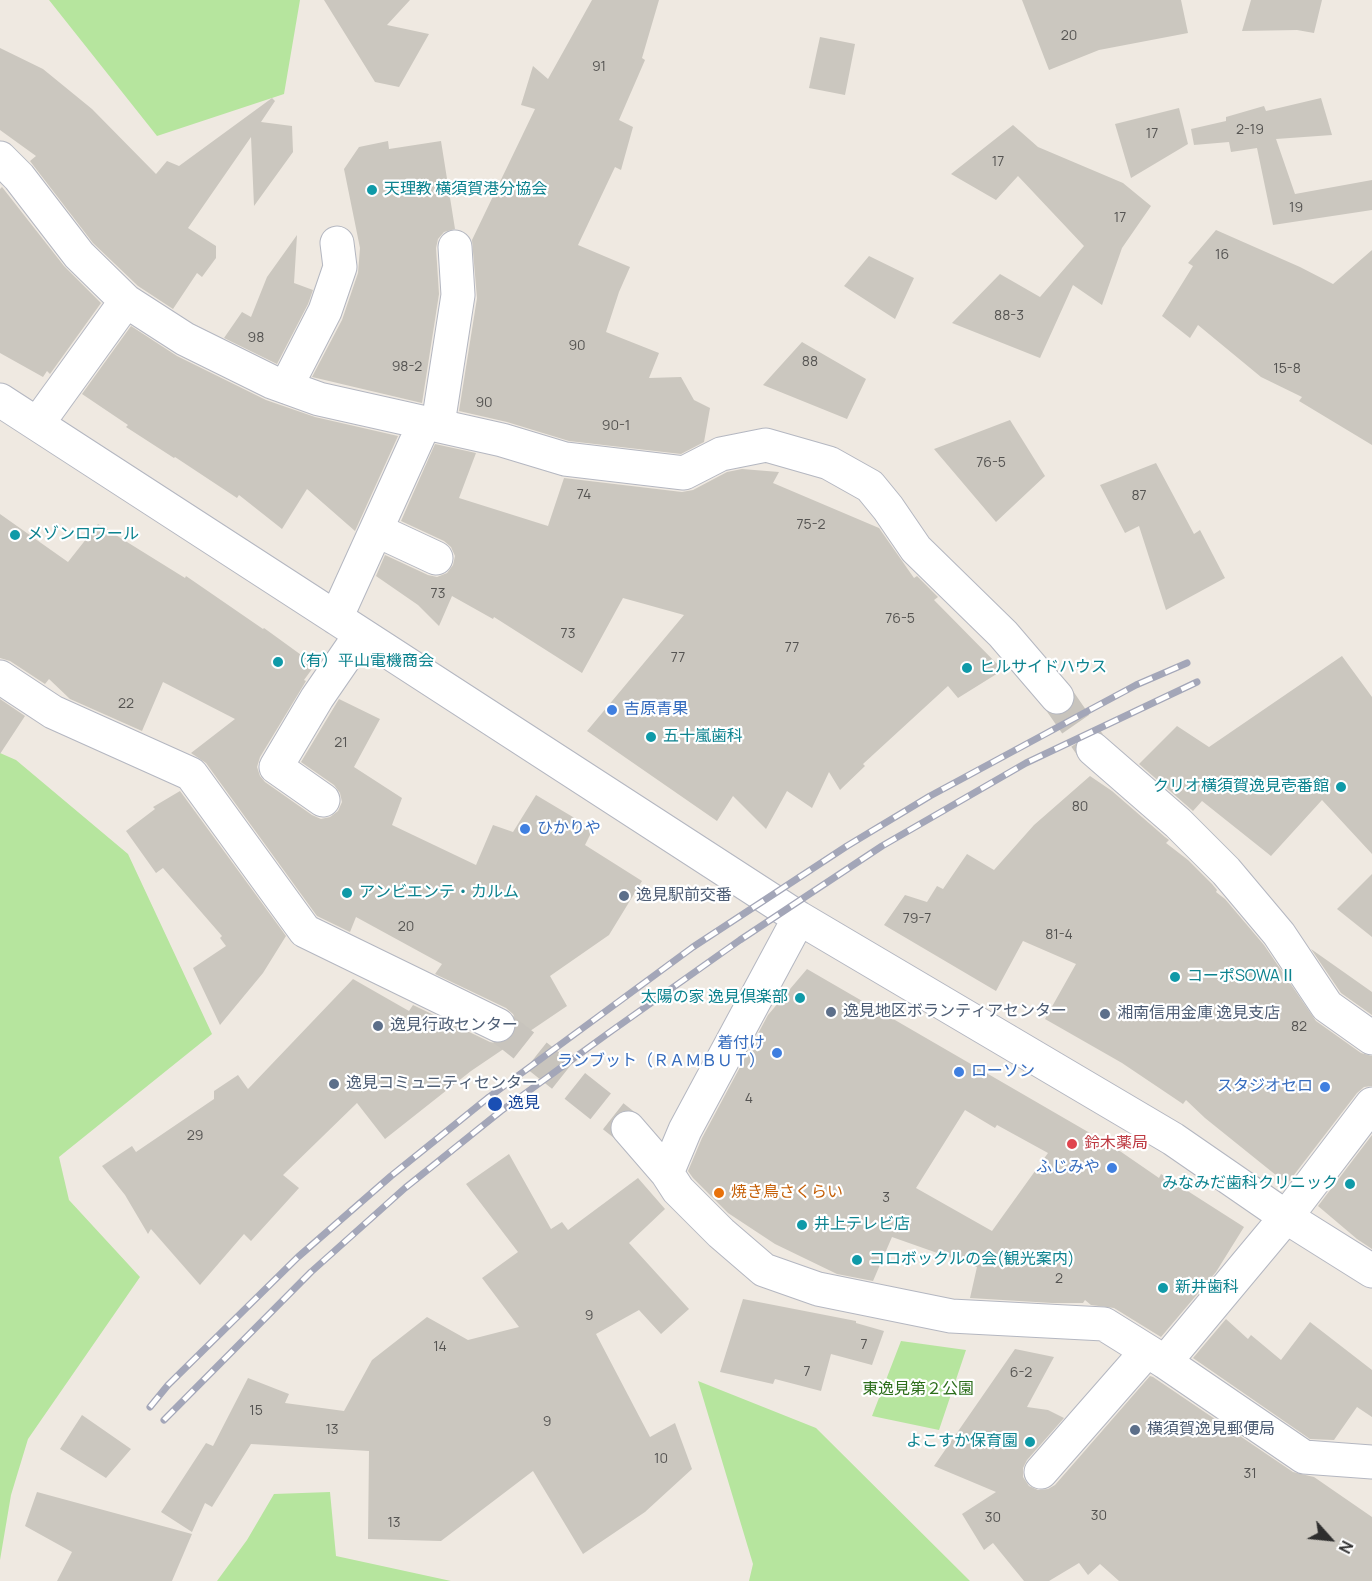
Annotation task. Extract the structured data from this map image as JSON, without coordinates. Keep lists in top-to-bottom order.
{
  "parks": ["東逸見第２公園"],
  "places": [
    "天理教 横須賀港分協会",
    "メゾンロワール",
    "（有）平山電機商会",
    "ヒルサイドハウス",
    "吉原青果",
    "五十嵐歯科",
    "クリオ横須賀逸見壱番館",
    "ひかりや",
    "アンビエンテ・カルム",
    "逸見駅前交番",
    "コーポSOWAⅡ",
    "太陽の家 逸見倶楽部",
    "逸見地区ボランティアセンター",
    "湘南信用金庫 逸見支店",
    "逸見行政センター",
    "着付け ランブット（ＲＡＭＢＵＴ）",
    "ローソン",
    "逸見コミュニティセンター",
    "スタジオセロ",
    "逸見",
    "鈴木薬局",
    "ふじみや",
    "みなみだ歯科クリニック",
    "焼き鳥さくらい",
    "井上テレビ店",
    "コロボックルの会(観光案内)",
    "新井歯科",
    "横須賀逸見郵便局",
    "よこすか保育園"
  ],
  "house_numbers": [
    "20",
    "91",
    "2-19",
    "17",
    "17",
    "19",
    "17",
    "16",
    "88-3",
    "98",
    "90",
    "88",
    "98-2",
    "15-8",
    "90",
    "90-1",
    "76-5",
    "74",
    "87",
    "75-2",
    "73",
    "76-5",
    "73",
    "77",
    "77",
    "22",
    "21",
    "80",
    "79-7",
    "20",
    "81-4",
    "82",
    "4",
    "29",
    "3",
    "2",
    "9",
    "7",
    "14",
    "7",
    "6-2",
    "15",
    "9",
    "13",
    "10",
    "31",
    "30",
    "30",
    "13"
  ],
  "north": "bottom right"
}
